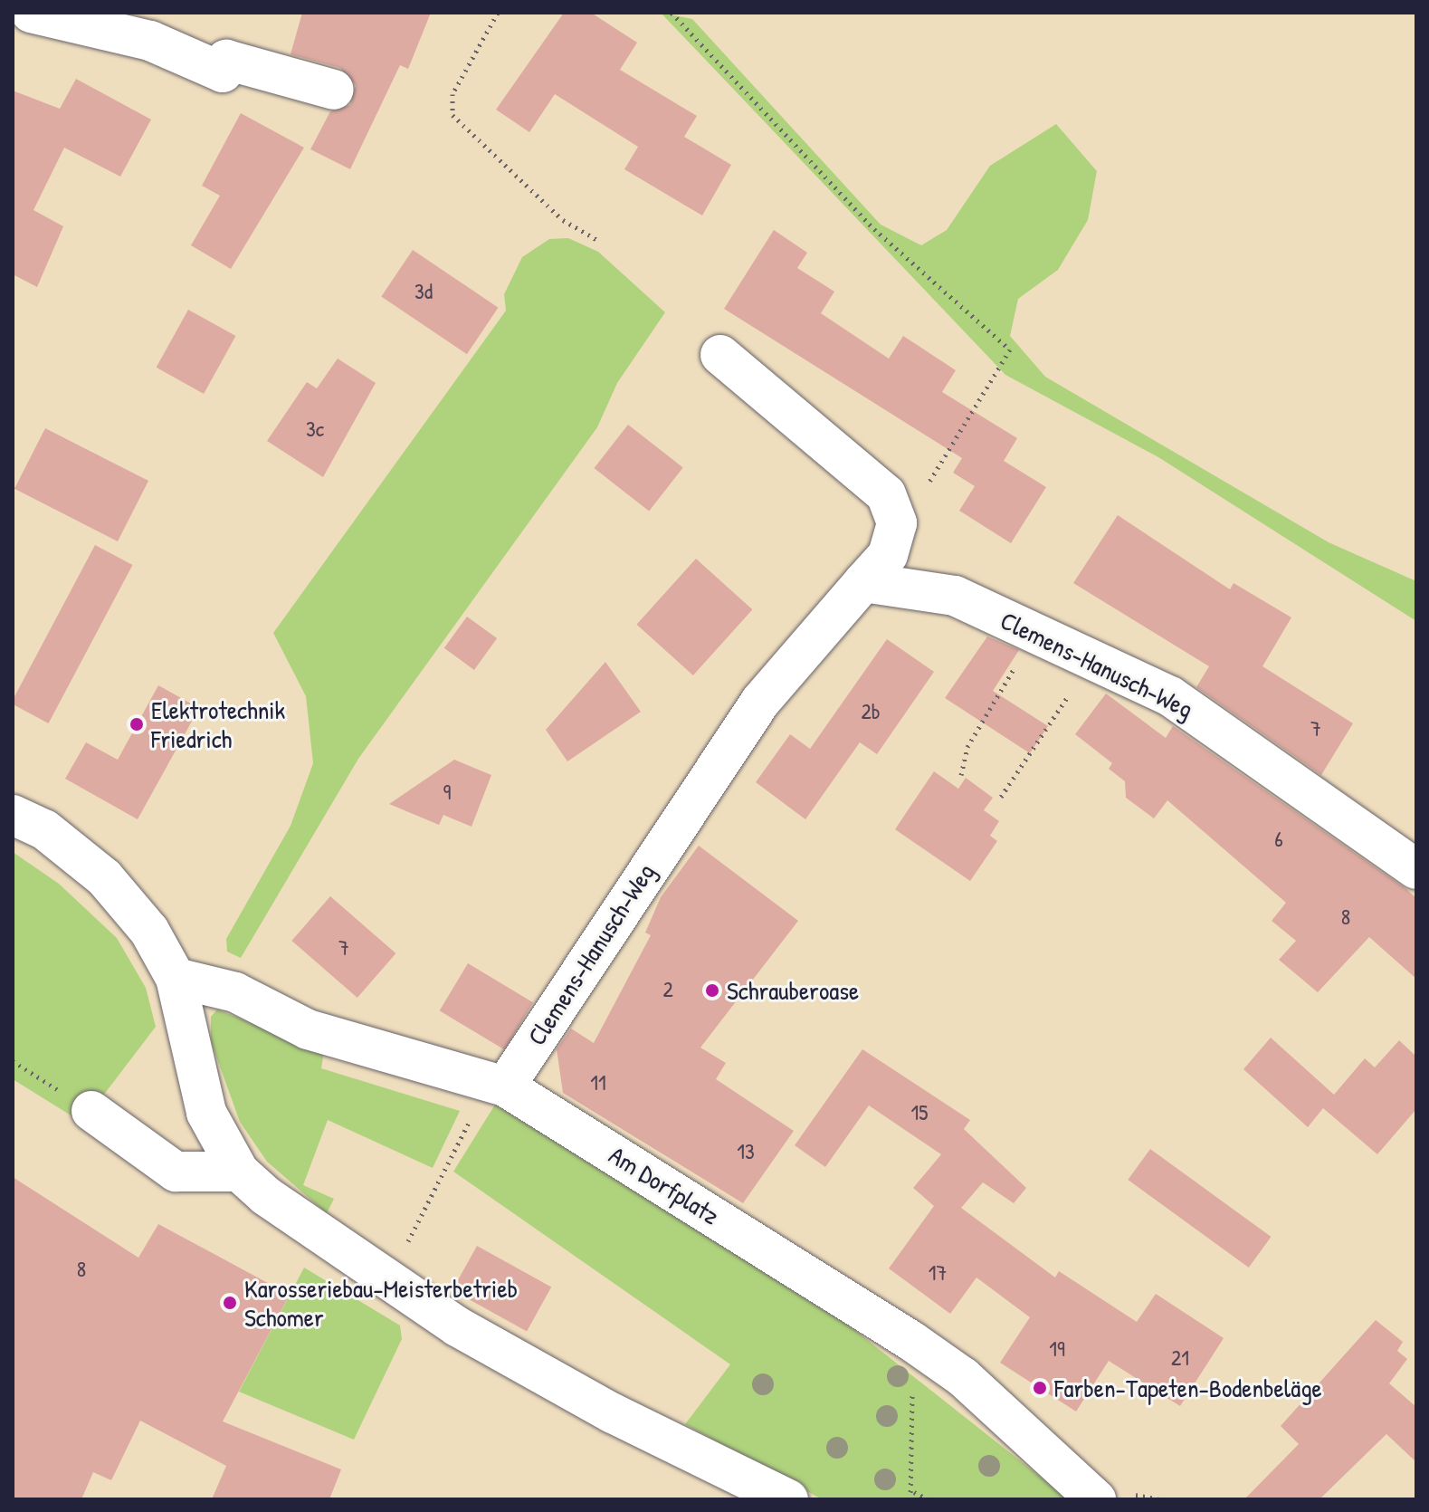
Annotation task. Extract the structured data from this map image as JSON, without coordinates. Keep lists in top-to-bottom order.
{
  "streets": {
    "street": ["Clemens-Hanusch-Weg", "Am Dorfplatz"]
  },
  "crossings": [
    ["Clemens-Hanusch-Weg", "Am Dorfplatz"]
  ],
  "places": [
    "Elektrotechnik Friedrich",
    "Schrauberoase",
    "Karosseriebau-Meisterbetrieb Schomer",
    "Farben-Tapeten-Bodenbeläge"
  ],
  "house_numbers": [
    "3d",
    "3c",
    "2b",
    "7",
    "9",
    "6",
    "8",
    "7",
    "2",
    "11",
    "15",
    "13",
    "8",
    "17",
    "19",
    "21"
  ]
}
